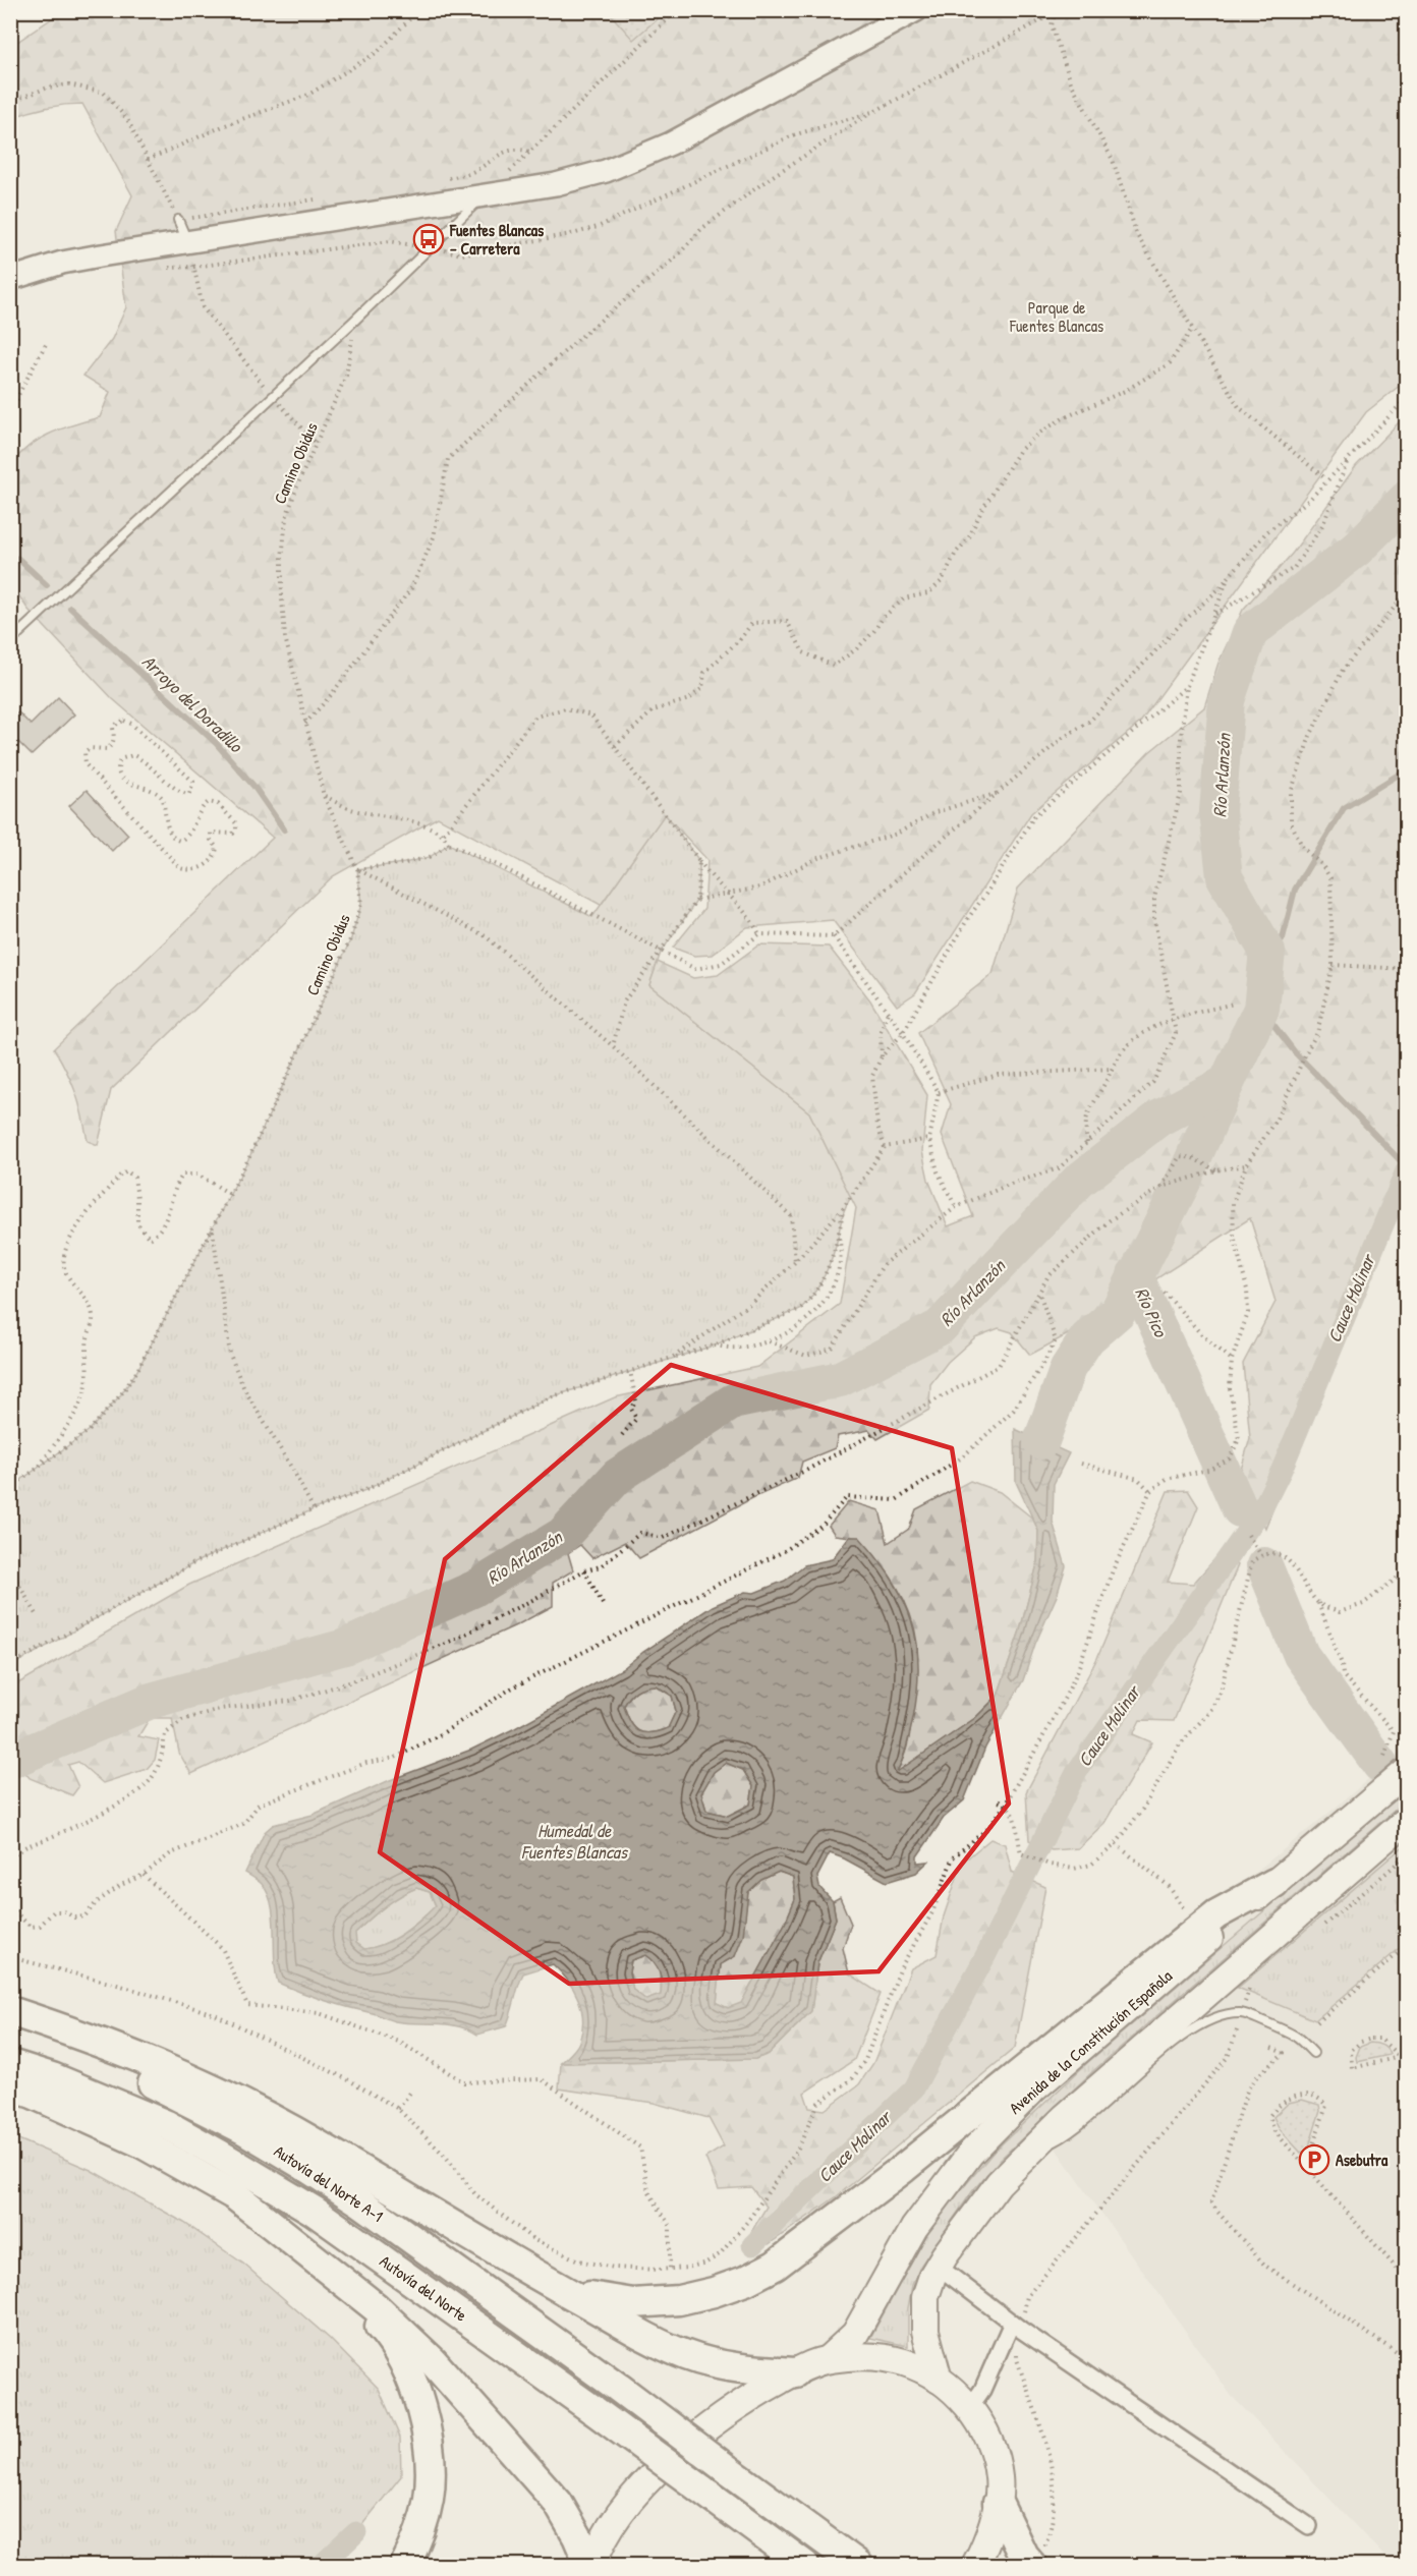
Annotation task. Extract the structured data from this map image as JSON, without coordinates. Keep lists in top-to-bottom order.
{
  "streets": {
    "highway": ["Avenida de la Constitución Española", "Autovía del Norte A-1", "Autovía del Norte"],
    "path": ["Camino Obidus"]
  },
  "water": [
    "Arroyo del Doradillo",
    "Río Arlanzón",
    "Cauce Molinar",
    "Río Pico",
    "Humedal de Fuentes Blancas"
  ],
  "parks": ["Parque de Fuentes Blancas"],
  "places": {
    "bus stop": ["Fuentes Blancas – Carretera"],
    "parking": ["Asebutra"]
  }
}
